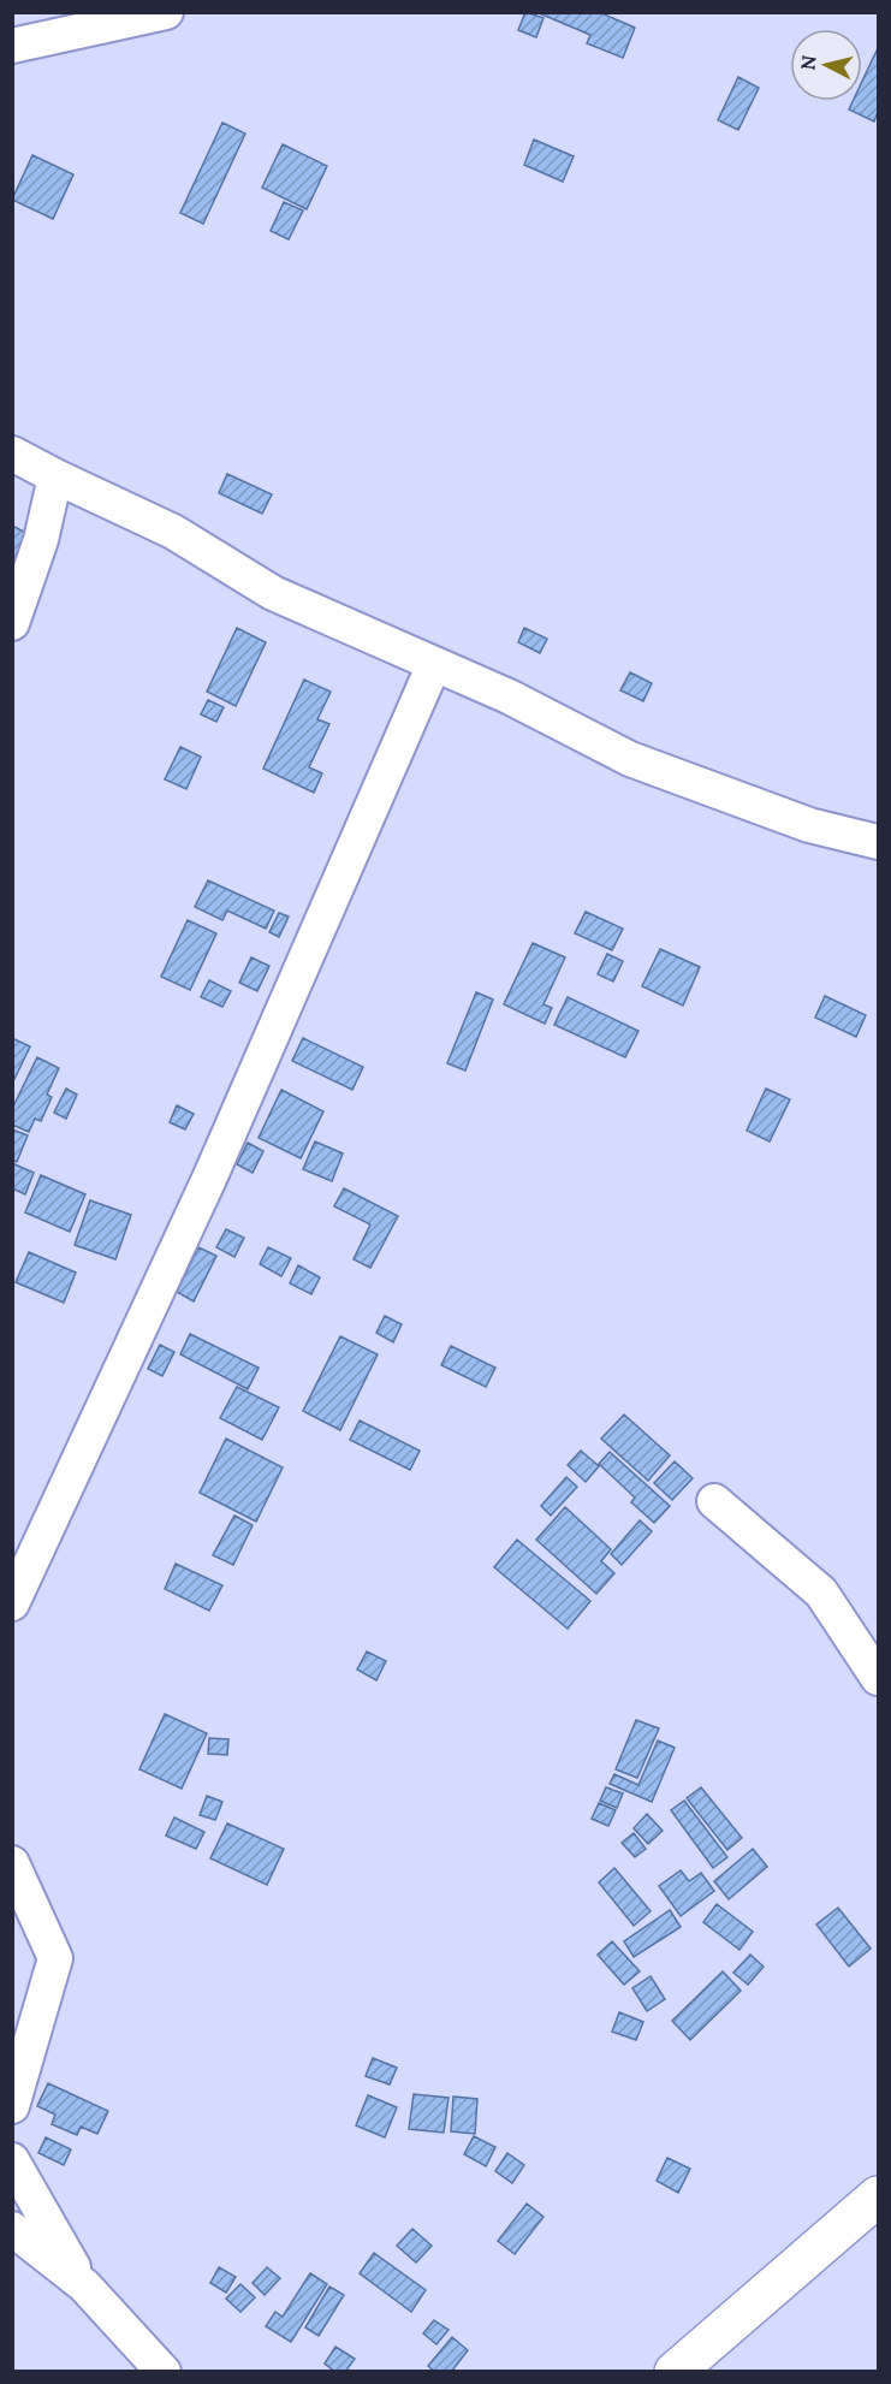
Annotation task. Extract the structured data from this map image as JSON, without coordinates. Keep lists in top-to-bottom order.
{
  "north": "left"
}
